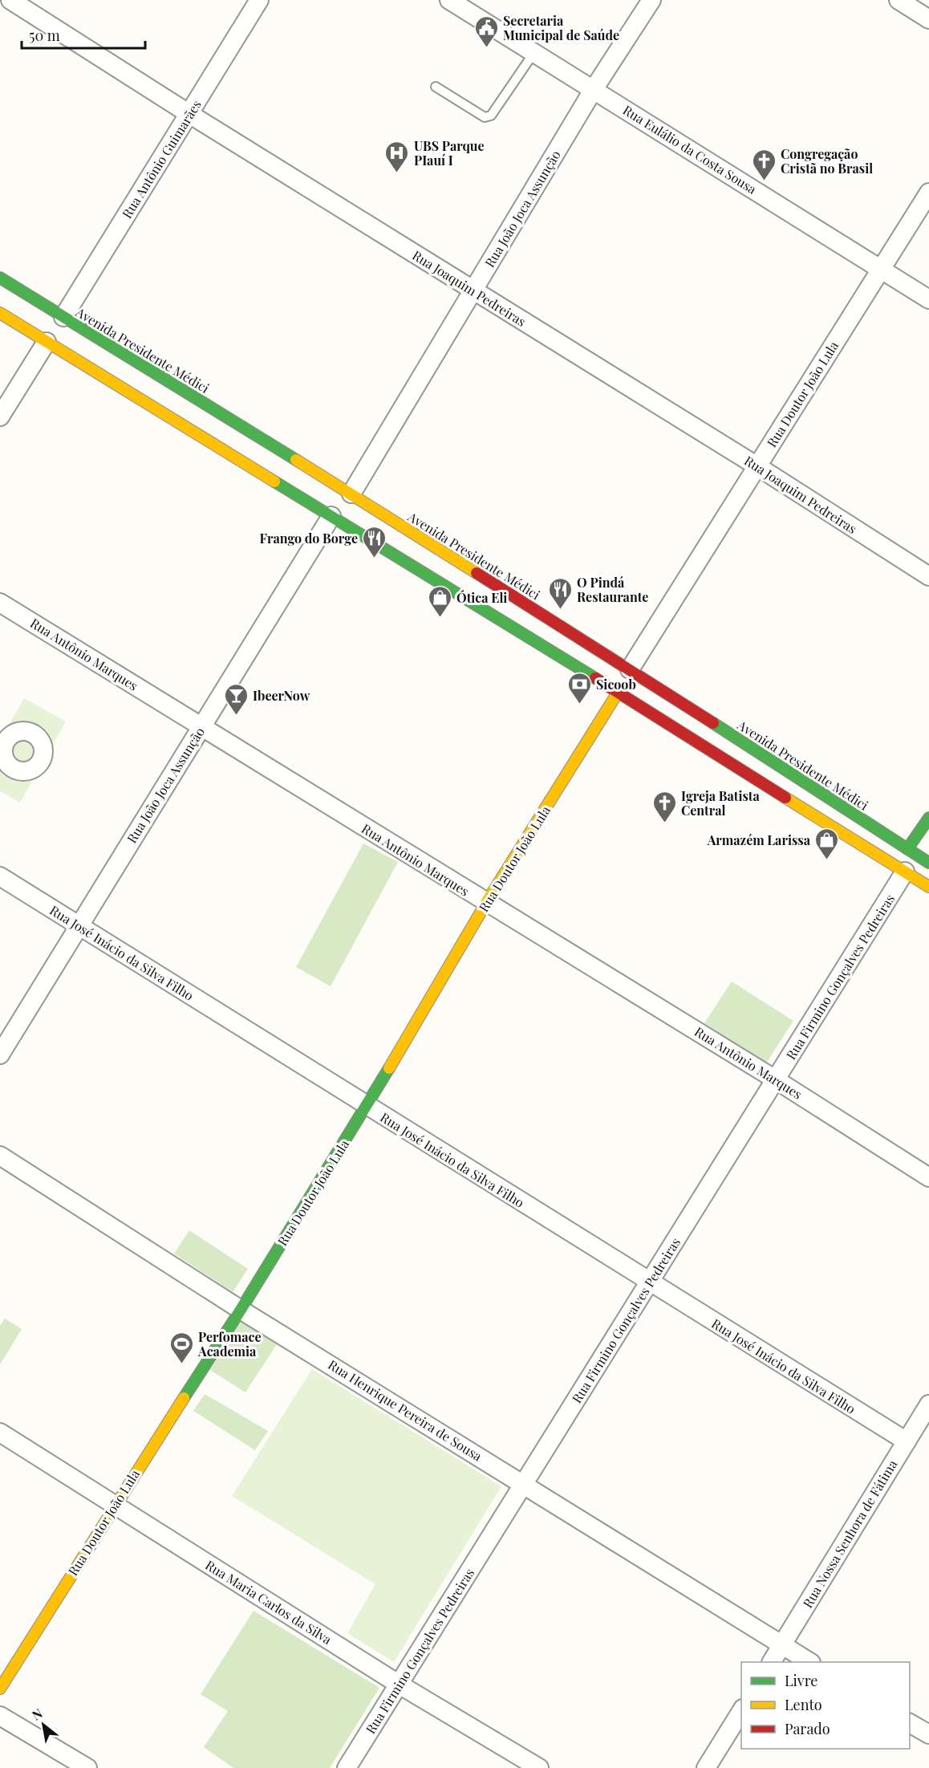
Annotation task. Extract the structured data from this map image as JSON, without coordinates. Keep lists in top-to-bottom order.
{
  "streets": {
    "main road": ["Avenida Presidente Médici", "Rua Doutor João Lula"],
    "street": [
      "Rua Eulálio da Costa Sousa",
      "Rua Antônio Guimarães",
      "Rua João Joca Assunção",
      "Rua Joaquim Pedreiras",
      "Rua Antônio Marques",
      "Rua José Inácio da Silva Filho",
      "Rua Firmino Gonçalves Pedreiras",
      "Rua Henrique Pereira de Sousa",
      "Rua Nossa Senhora de Fátima",
      "Rua Maria Carlos da Silva"
    ]
  },
  "crossings": [
    ["Rua Eulálio da Costa Sousa", "Rua João Joca Assunção"],
    ["Rua Eulálio da Costa Sousa", "Rua Doutor João Lula"],
    ["Rua Antônio Guimarães", "Rua Joaquim Pedreiras"],
    ["Rua Antônio Guimarães", "Avenida Presidente Médici"],
    ["Rua João Joca Assunção", "Rua Joaquim Pedreiras"],
    ["Rua João Joca Assunção", "Avenida Presidente Médici"],
    ["Rua João Joca Assunção", "Rua Antônio Marques"],
    ["Rua João Joca Assunção", "Rua José Inácio da Silva Filho"],
    ["Rua Joaquim Pedreiras", "Rua Doutor João Lula"],
    ["Avenida Presidente Médici", "Rua Doutor João Lula"],
    ["Rua Doutor João Lula", "Rua Antônio Marques"],
    ["Rua Doutor João Lula", "Rua José Inácio da Silva Filho"],
    ["Rua Doutor João Lula", "Rua Henrique Pereira de Sousa"],
    ["Rua Doutor João Lula", "Rua Maria Carlos da Silva"],
    ["Rua Antônio Marques", "Rua Firmino Gonçalves Pedreiras"],
    ["Rua José Inácio da Silva Filho", "Rua Firmino Gonçalves Pedreiras"],
    ["Rua José Inácio da Silva Filho", "Rua Nossa Senhora de Fátima"],
    ["Rua Firmino Gonçalves Pedreiras", "Rua Henrique Pereira de Sousa"],
    ["Rua Firmino Gonçalves Pedreiras", "Rua Maria Carlos da Silva"],
    ["Rua Henrique Pereira de Sousa", "Rua Nossa Senhora de Fátima"]
  ],
  "places": {
    "public building": ["Secretaria Municipal de Saúde"],
    "hospital": ["UBS Parque PIauí I"],
    "church": ["Congregação Cristã no Brasil", "Igreja Batista Central"],
    "restaurant": ["Frango do Borge", "O Pindá Restaurante"],
    "shop": ["Ótica Eli", "Armazém Larissa"],
    "bank": ["Sicoob"],
    "bar": ["IbeerNow"],
    "sports": ["Perfomace Academia"]
  },
  "legend": ["Livre", "Lento", "Parado"],
  "scale_bar": "50 m",
  "north": "top left"
}
